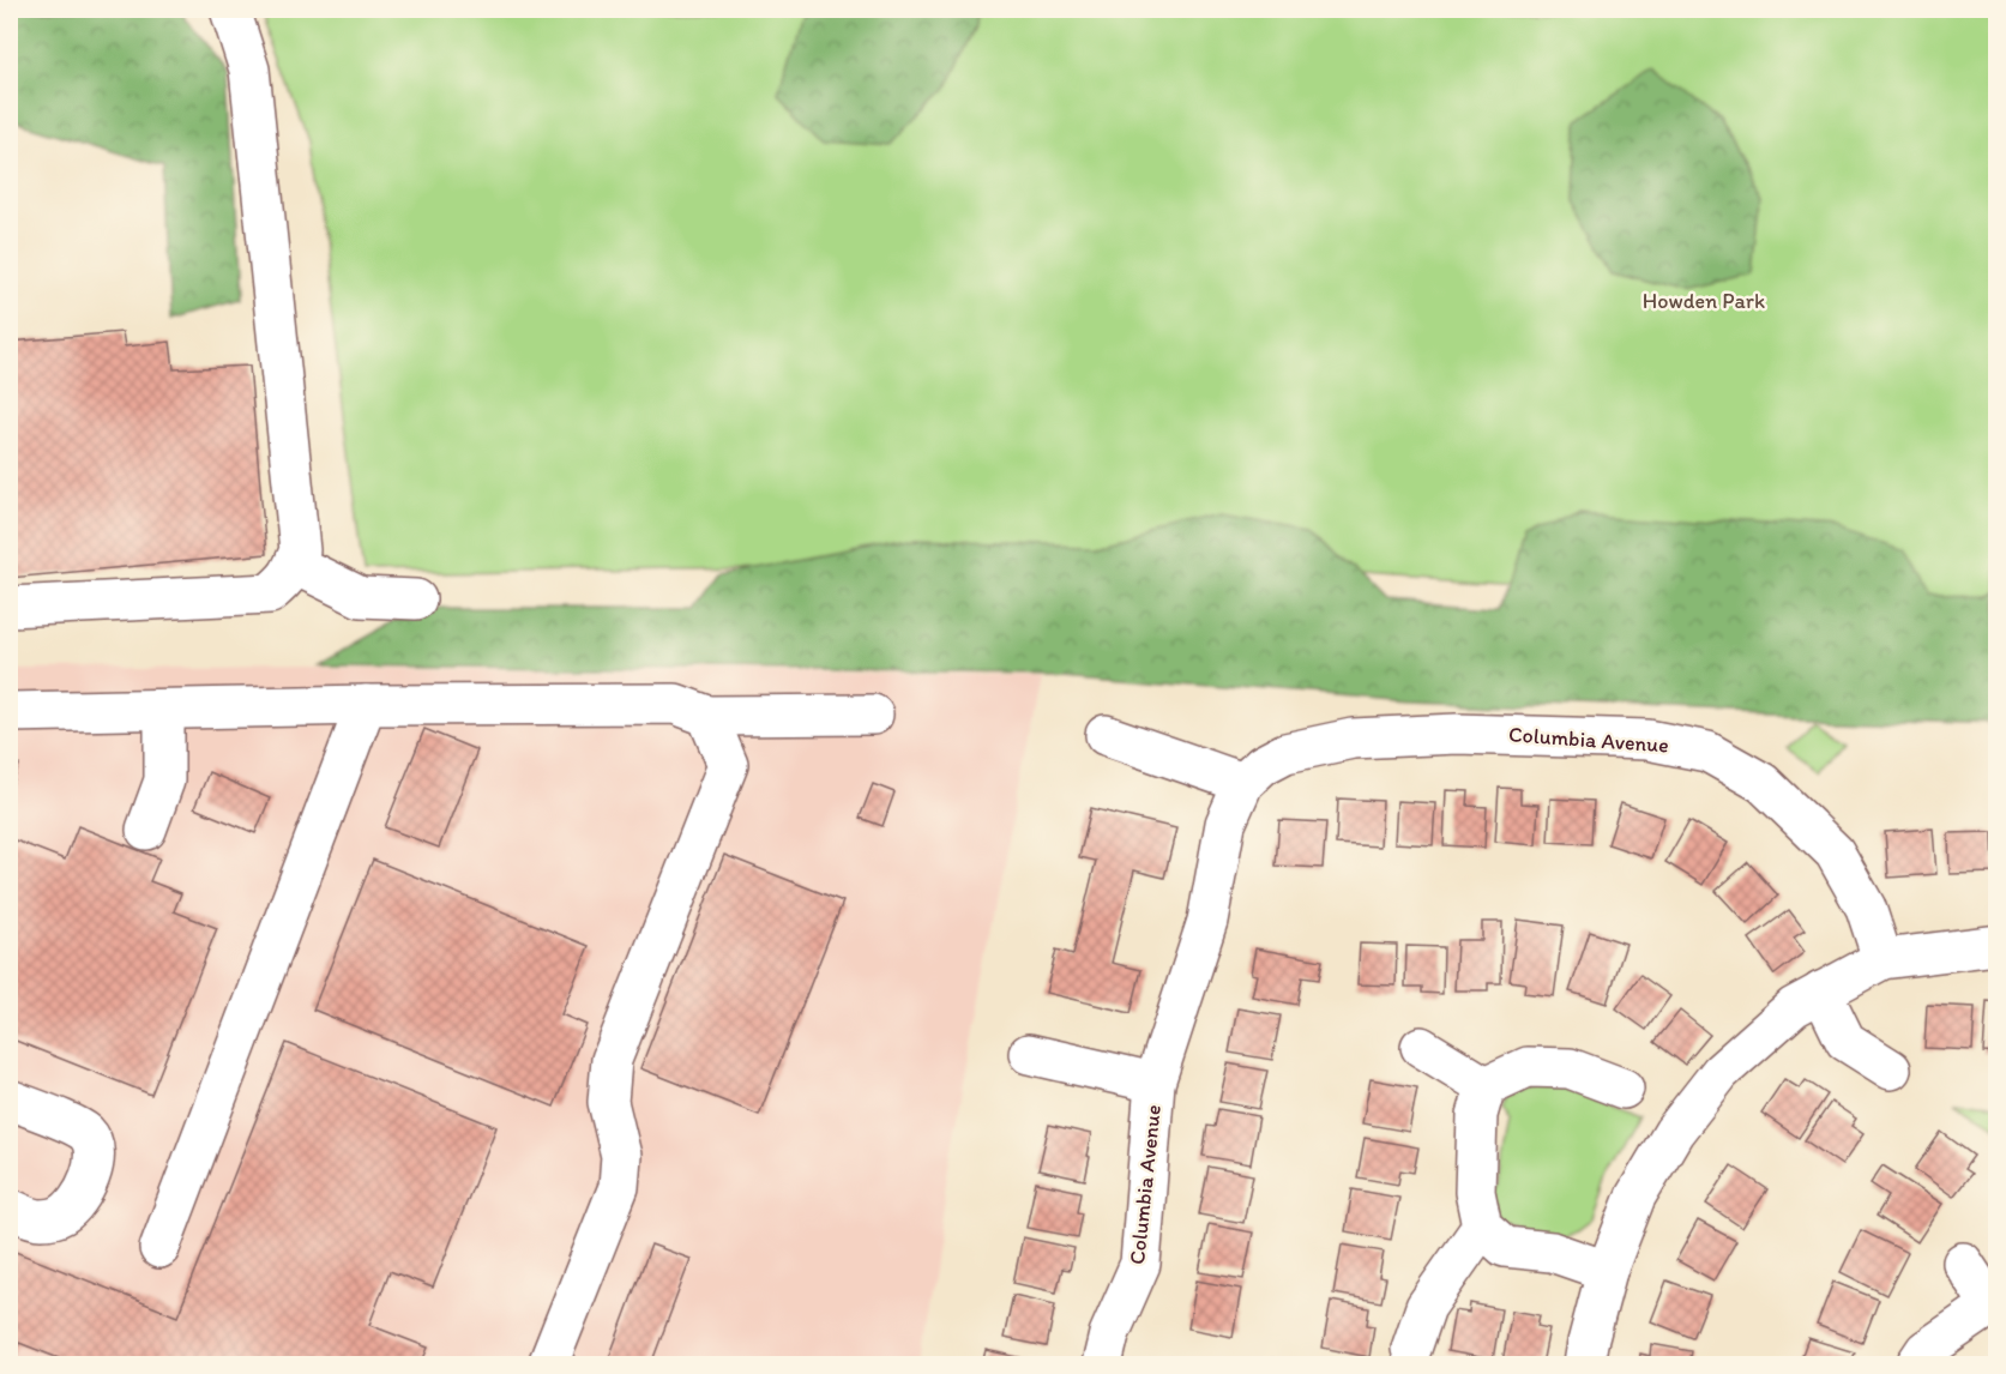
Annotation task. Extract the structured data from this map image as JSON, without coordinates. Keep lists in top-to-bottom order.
{
  "streets": {
    "street": ["Columbia Avenue"]
  },
  "parks": ["Howden Park"]
}
